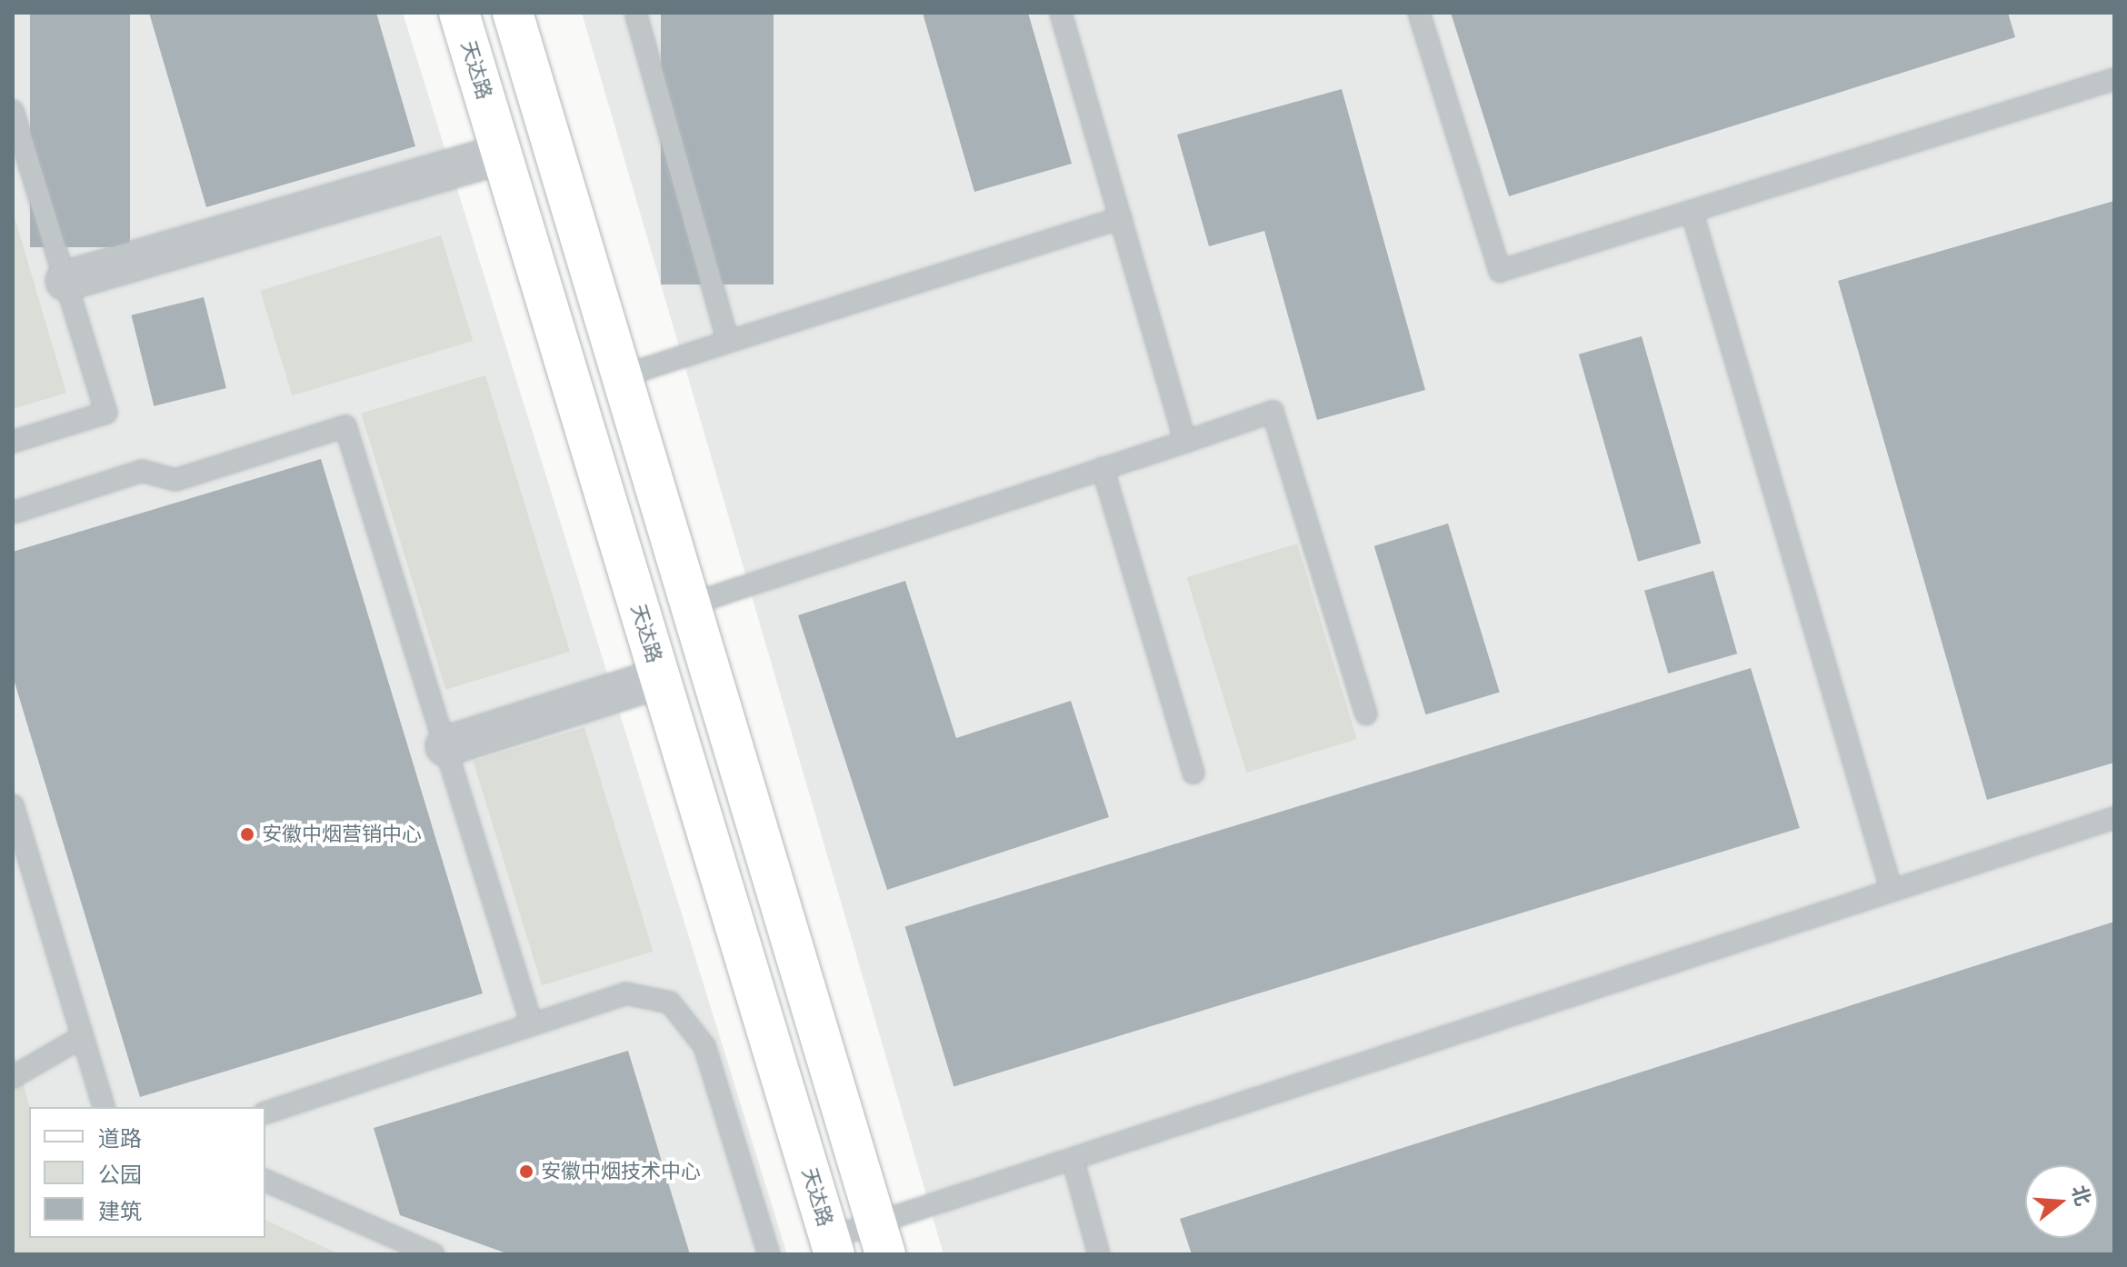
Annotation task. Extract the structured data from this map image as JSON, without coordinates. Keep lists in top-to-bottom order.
{
  "streets": {
    "street": ["天达路"]
  },
  "places": ["安徽中烟营销中心", "安徽中烟技术中心"],
  "legend": ["道路", "公园", "建筑"],
  "north": "right"
}
